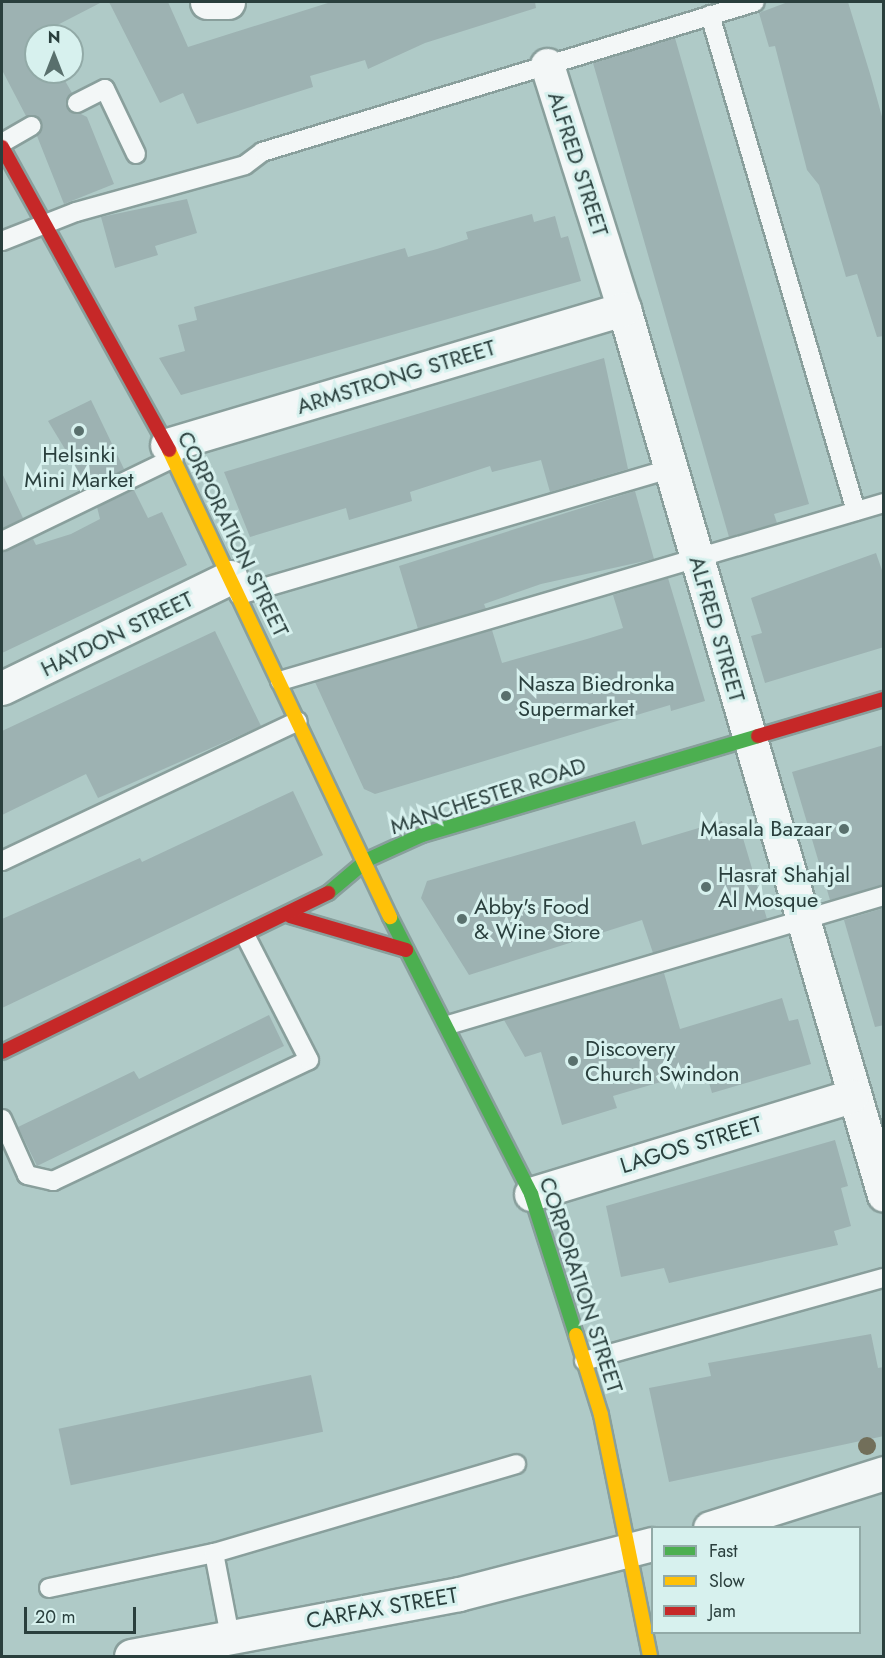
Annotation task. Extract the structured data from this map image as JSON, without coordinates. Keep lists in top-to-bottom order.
{
  "streets": {
    "street": [
      "ALFRED STREET",
      "ARMSTRONG STREET",
      "CORPORATION STREET",
      "HAYDON STREET",
      "MANCHESTER ROAD",
      "LAGOS STREET",
      "CARFAX STREET"
    ]
  },
  "crossings": [
    ["ALFRED STREET", "ARMSTRONG STREET"],
    ["ALFRED STREET", "MANCHESTER ROAD"],
    ["ALFRED STREET", "LAGOS STREET"],
    ["ARMSTRONG STREET", "CORPORATION STREET"],
    ["CORPORATION STREET", "HAYDON STREET"],
    ["CORPORATION STREET", "MANCHESTER ROAD"],
    ["CORPORATION STREET", "LAGOS STREET"],
    ["CORPORATION STREET", "CARFAX STREET"]
  ],
  "places": [
    "Helsinki Mini Market",
    "Nasza Biedronka Supermarket",
    "Masala Bazaar",
    "Hasrat Shahjal Al Mosque",
    "Abby's Food & Wine Store",
    "Discovery Church Swindon"
  ],
  "legend": ["Fast", "Slow", "Jam"],
  "scale_bar": "20 m",
  "north": "top"
}
